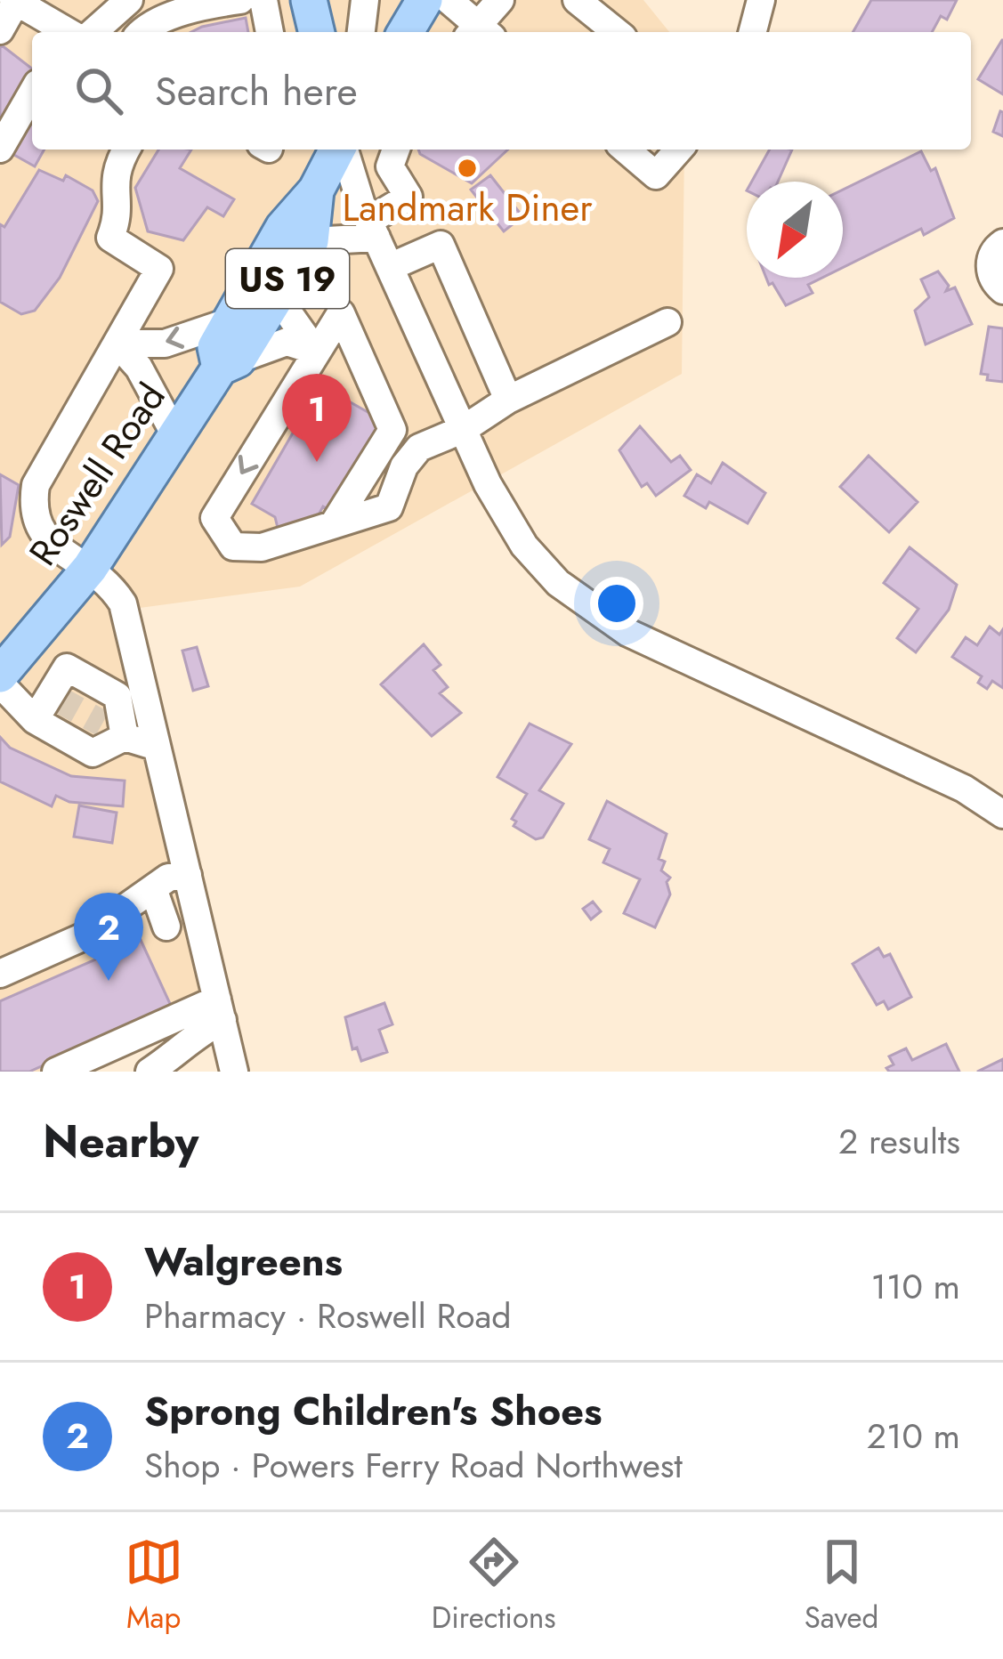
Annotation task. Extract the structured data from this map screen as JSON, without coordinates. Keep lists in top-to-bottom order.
{
  "streets": {
    "main road": ["US 19", "Roswell Road"]
  },
  "places": ["Landmark Diner"],
  "north": "bottom left",
  "page": {
    "search": "Search here",
    "pins": ["1", "2"],
    "heading": ["Nearby", "2 results"],
    "list": [
      {
        "mark": "1",
        "name": "Walgreens",
        "note": "Pharmacy · Roswell Road",
        "value": "110 m"
      },
      {
        "mark": "2",
        "name": "Sprong Children's Shoes",
        "note": "Shop · Powers Ferry Road Northwest",
        "value": "210 m"
      }
    ],
    "nav": ["Map", "Directions", "Saved"]
  }
}
